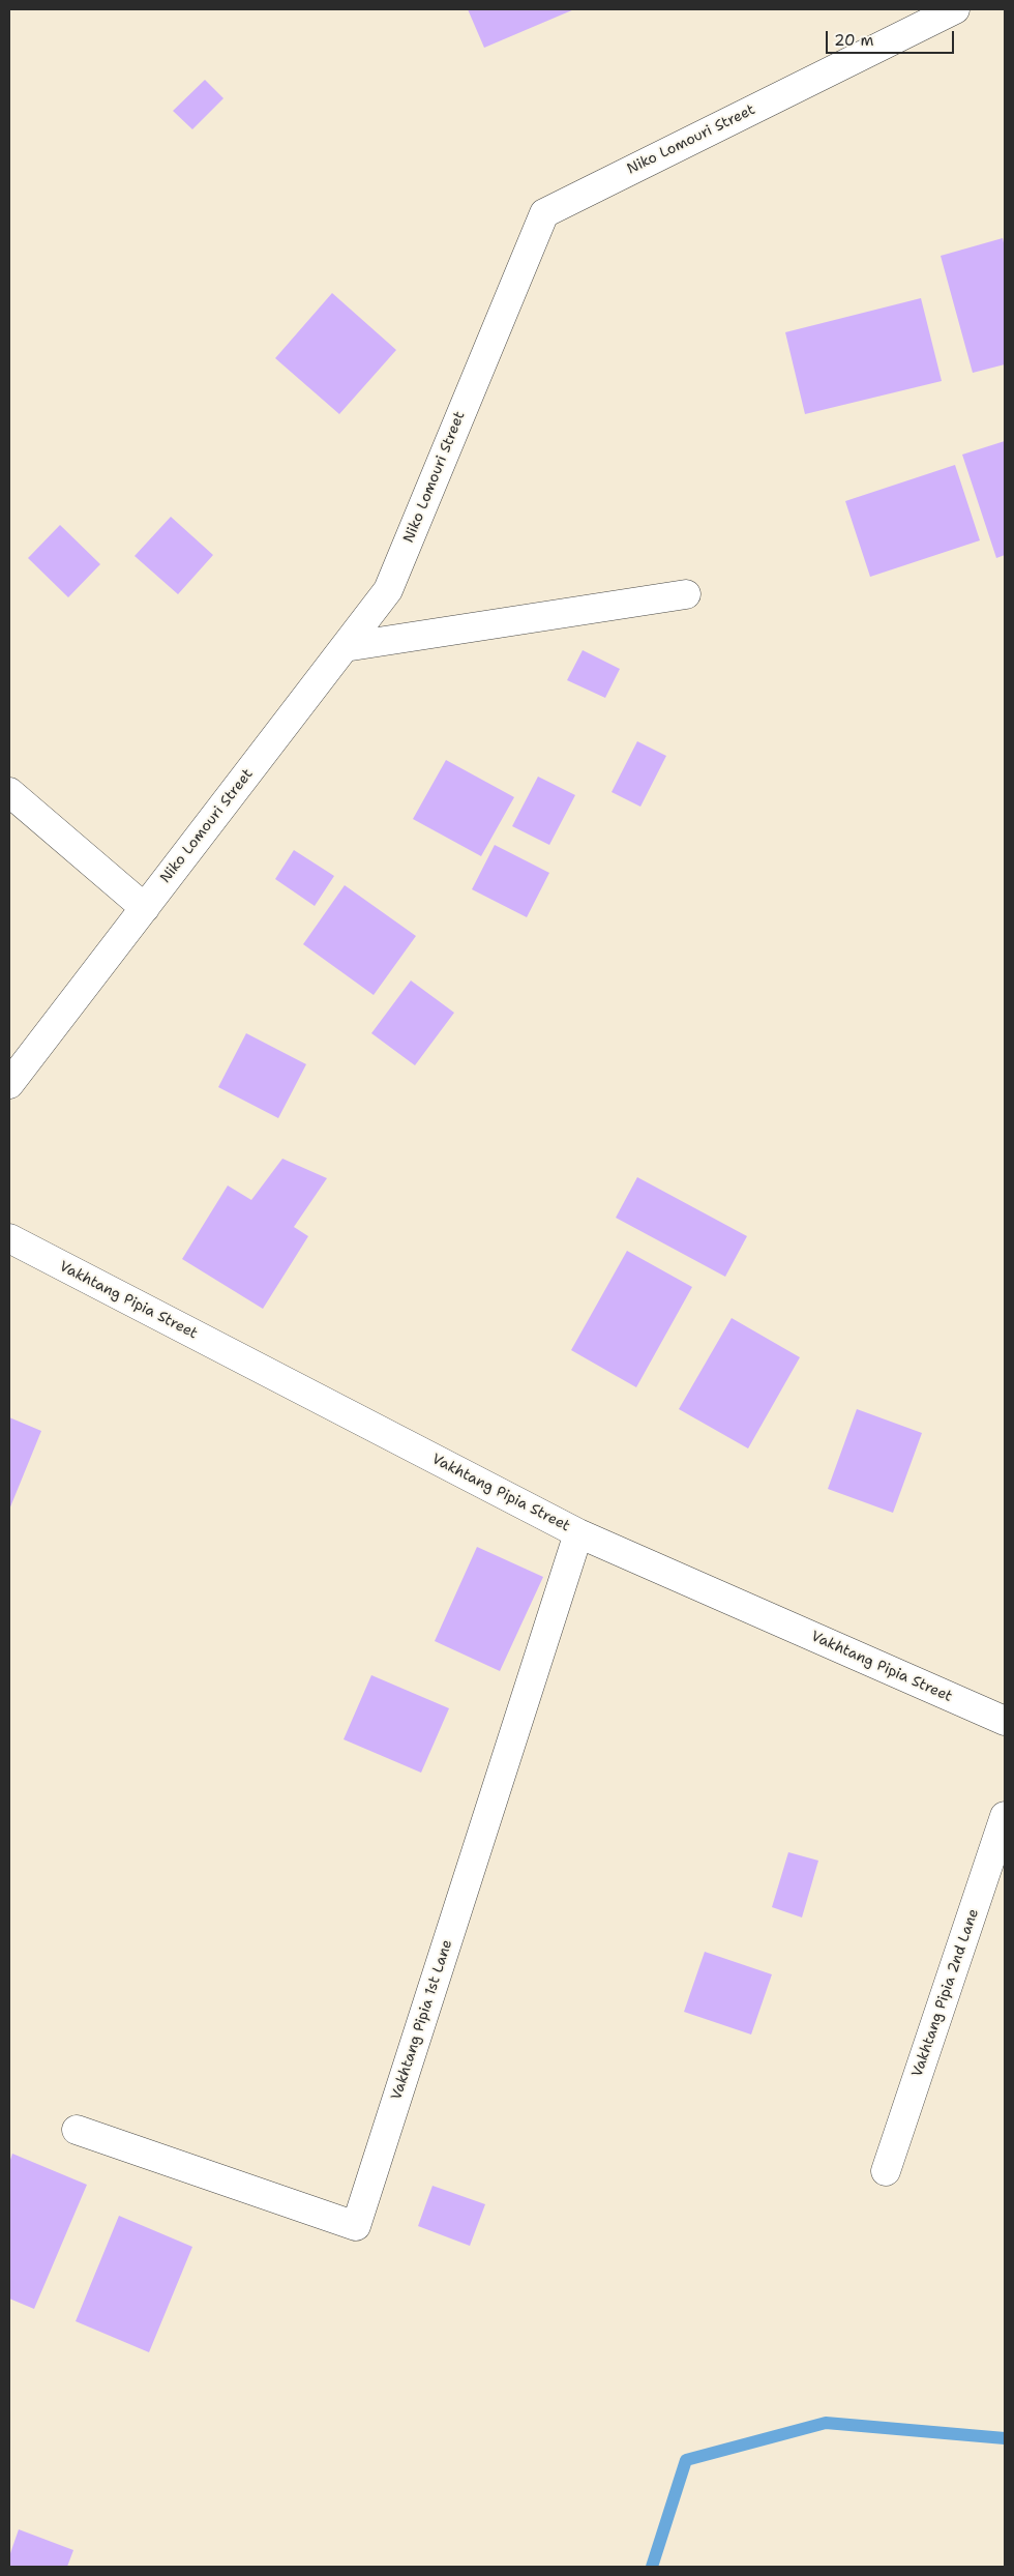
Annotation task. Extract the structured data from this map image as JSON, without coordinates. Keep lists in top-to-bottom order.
{
  "streets": {
    "street": [
      "Niko Lomouri Street",
      "Vakhtang Pipia Street",
      "Vakhtang Pipia 2nd Lane",
      "Vakhtang Pipia 1st Lane"
    ]
  },
  "crossings": [
    ["Vakhtang Pipia Street", "Vakhtang Pipia 1st Lane"]
  ],
  "scale_bar": "20 m"
}
